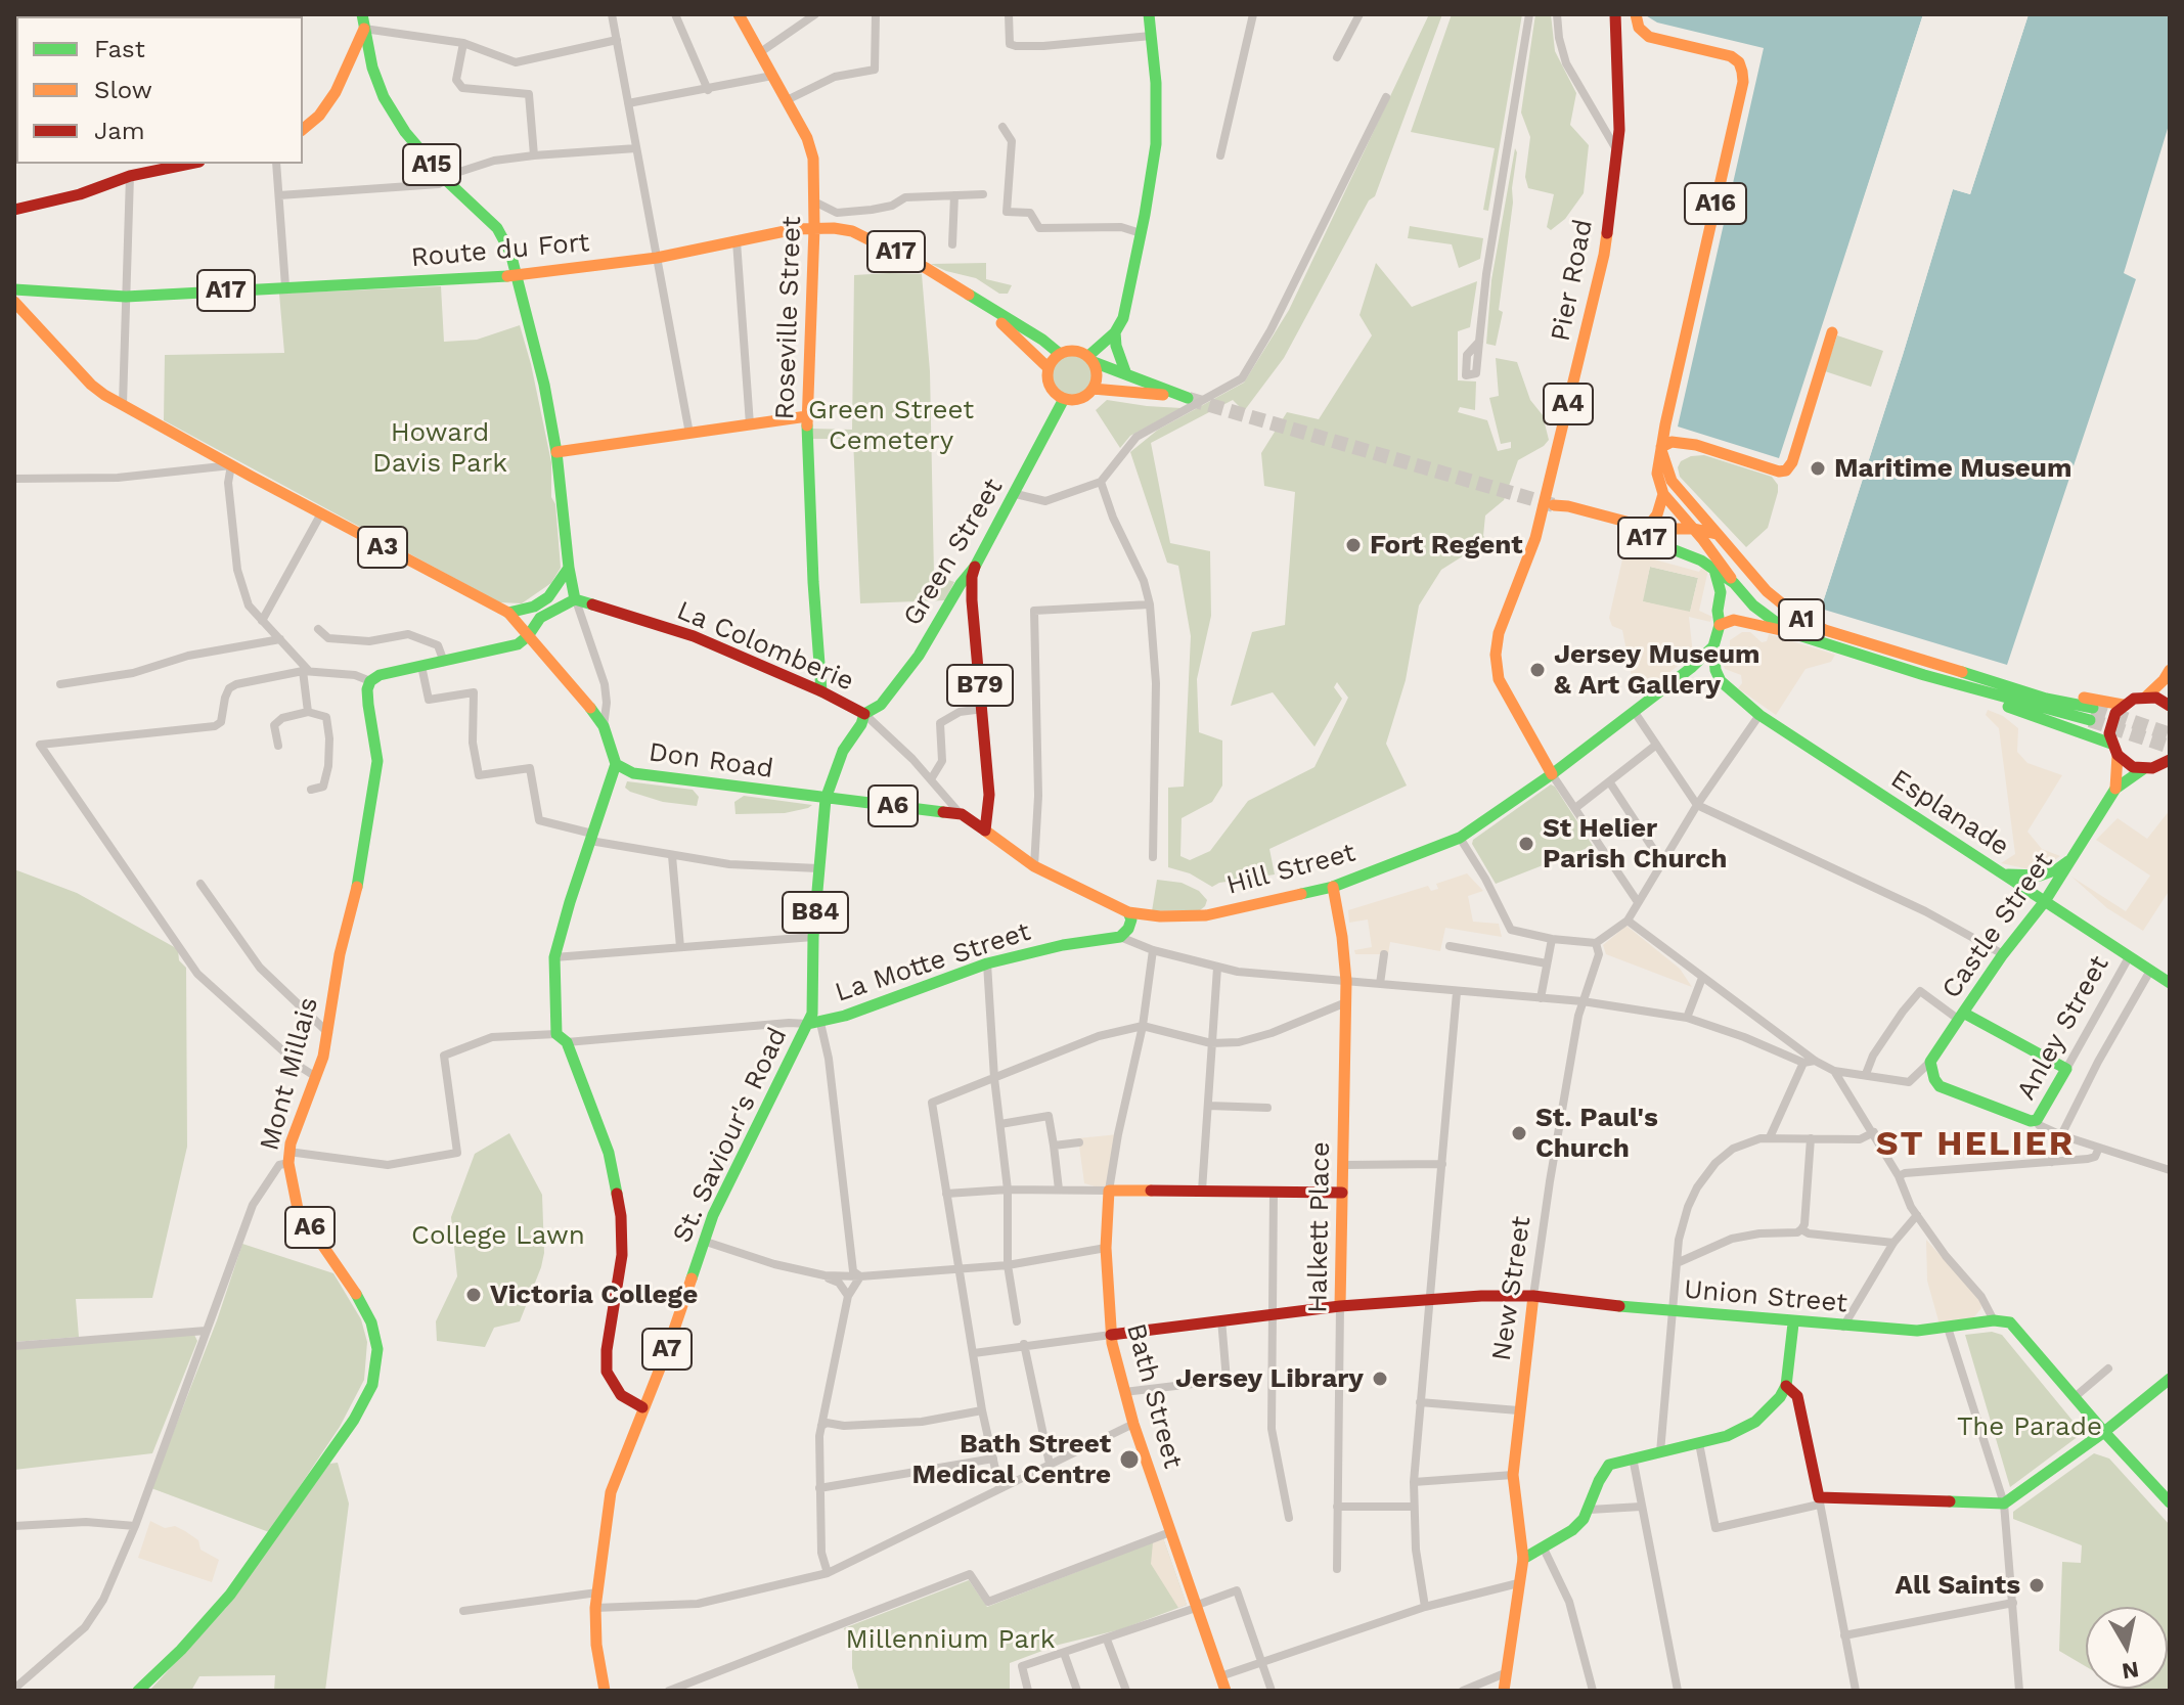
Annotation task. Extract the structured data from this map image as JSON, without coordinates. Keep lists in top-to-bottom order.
{
  "streets": {
    "main road": [
      "A15",
      "A16",
      "Route du Fort",
      "A17",
      "Pier Road",
      "Roseville Street",
      "A4",
      "A3",
      "Green Street",
      "A1",
      "La Colomberie",
      "B79",
      "Don Road",
      "A6",
      "Esplanade",
      "Hill Street",
      "B84",
      "Castle Street",
      "La Motte Street",
      "Anley Street",
      "Mont Millais",
      "St. Saviour's Road",
      "Halkett Place",
      "New Street",
      "Union Street",
      "A7",
      "Bath Street"
    ]
  },
  "crossings": [
    ["A15", "Route du Fort"],
    ["A15", "La Colomberie"],
    ["A16", "A1"],
    ["Route du Fort", "Roseville Street"],
    ["Route du Fort", "Green Street"],
    ["A17", "A1"],
    ["Pier Road", "Hill Street"],
    ["Roseville Street", "La Colomberie"],
    ["A3", "Don Road"],
    ["Green Street", "La Colomberie"],
    ["Green Street", "B79"],
    ["Green Street", "Don Road"],
    ["Green Street", "B84"],
    ["La Colomberie", "B79"],
    ["La Colomberie", "Don Road"],
    ["La Colomberie", "Hill Street"],
    ["Don Road", "B84"],
    ["Esplanade", "Castle Street"],
    ["Esplanade", "Anley Street"],
    ["Hill Street", "Halkett Place"],
    ["B84", "La Motte Street"],
    ["B84", "St. Saviour's Road"],
    ["La Motte Street", "St. Saviour's Road"],
    ["Halkett Place", "Union Street"],
    ["New Street", "Union Street"],
    ["Union Street", "Bath Street"]
  ],
  "districts": ["ST HELIER"],
  "parks": [
    "Green Street Cemetery",
    "Howard Davis Park",
    "College Lawn",
    "The Parade",
    "Millennium Park"
  ],
  "places": [
    "Maritime Museum",
    "Fort Regent",
    "Jersey Museum & Art Gallery",
    "St Helier Parish Church",
    "St. Paul's Church",
    "Victoria College",
    "Jersey Library",
    "Bath Street Medical Centre",
    "All Saints"
  ],
  "legend": ["Fast", "Slow", "Jam"],
  "north": "bottom"
}
